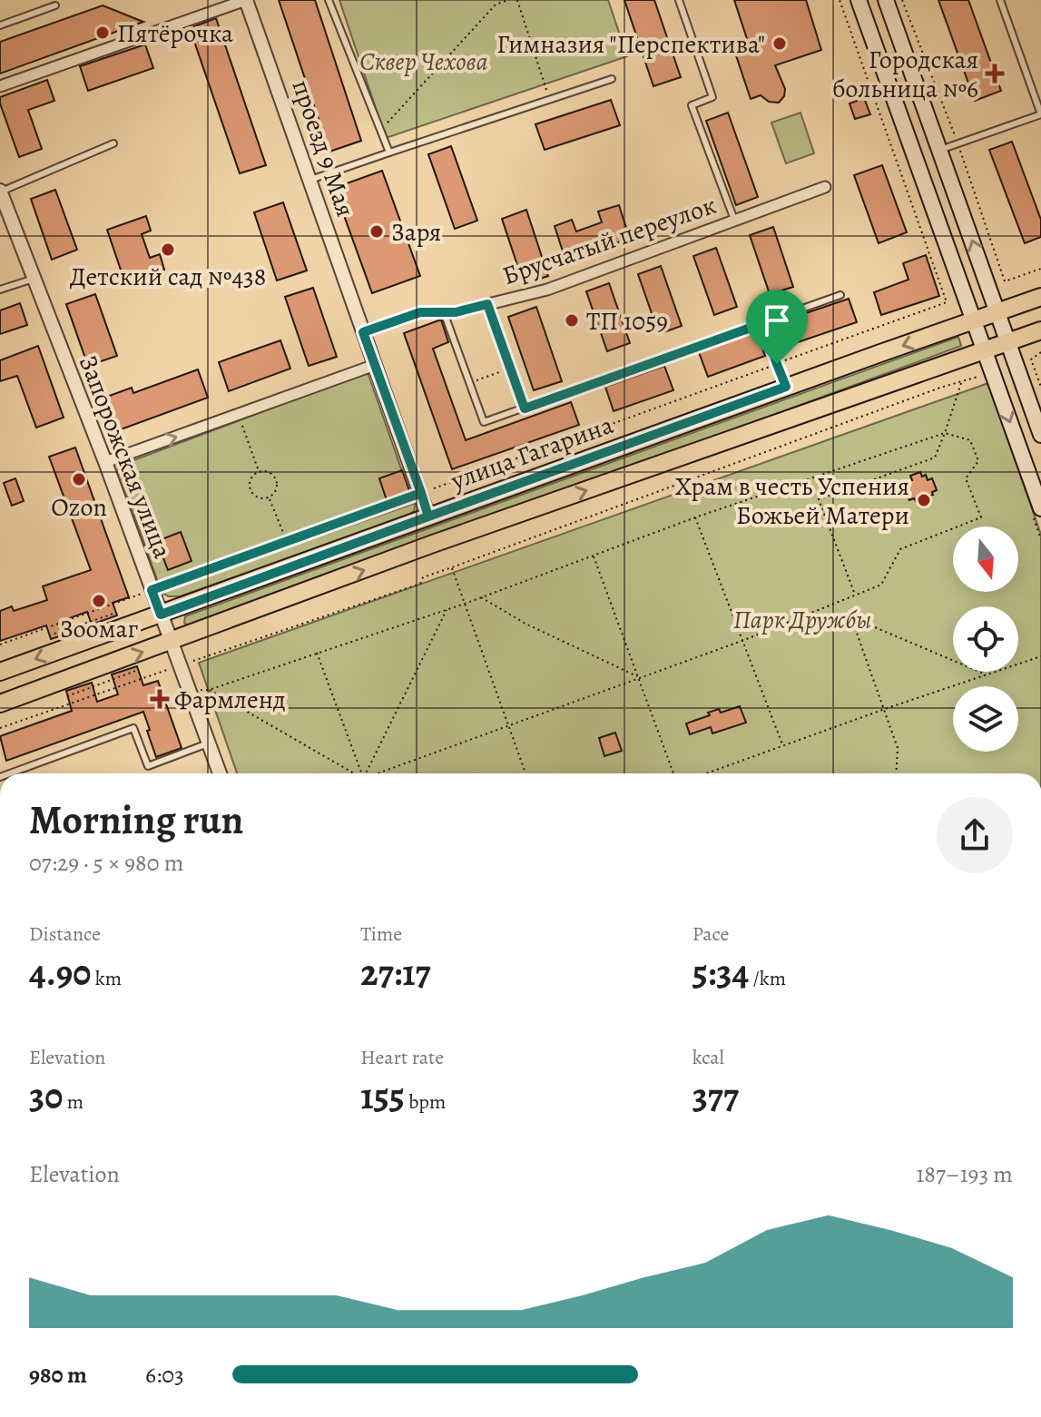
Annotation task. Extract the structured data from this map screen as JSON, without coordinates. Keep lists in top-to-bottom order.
{
  "streets": {
    "main road": ["улица Гагарина"],
    "street": ["проезд 9 Мая", "Брусчатый переулок", "Запорожская улица"]
  },
  "crossings": [
    ["проезд 9 Мая", "Брусчатый переулок"],
    ["проезд 9 Мая", "улица Гагарина"],
    ["улица Гагарина", "Запорожская улица"]
  ],
  "parks": ["Сквер Чехова", "Парк Дружбы"],
  "places": {
    "other": [
      "Пятёрочка",
      "Гимназия \"Перспектива\"",
      "Заря",
      "Детский сад №438",
      "ТП 1059",
      "Ozon",
      "Храм в честь Успения Божьей Матери",
      "Зоомаг"
    ],
    "health": ["Городская больница №6", "Фармленд"]
  },
  "north": "bottom",
  "page": {
    "heading": ["Morning run", "07:29 · 5 × 980 m"],
    "stats": [
      ["Distance", "4.90 km"],
      ["Time", "27:17"],
      ["Pace", "5:34 /km"],
      ["Elevation", "30 m"],
      ["Heart rate", "155 bpm"],
      ["kcal", "377"]
    ],
    "chart": ["Elevation", "187–193 m"],
    "list": [
      {
        "name": "980 m",
        "note": "6:03"
      }
    ]
  }
}
